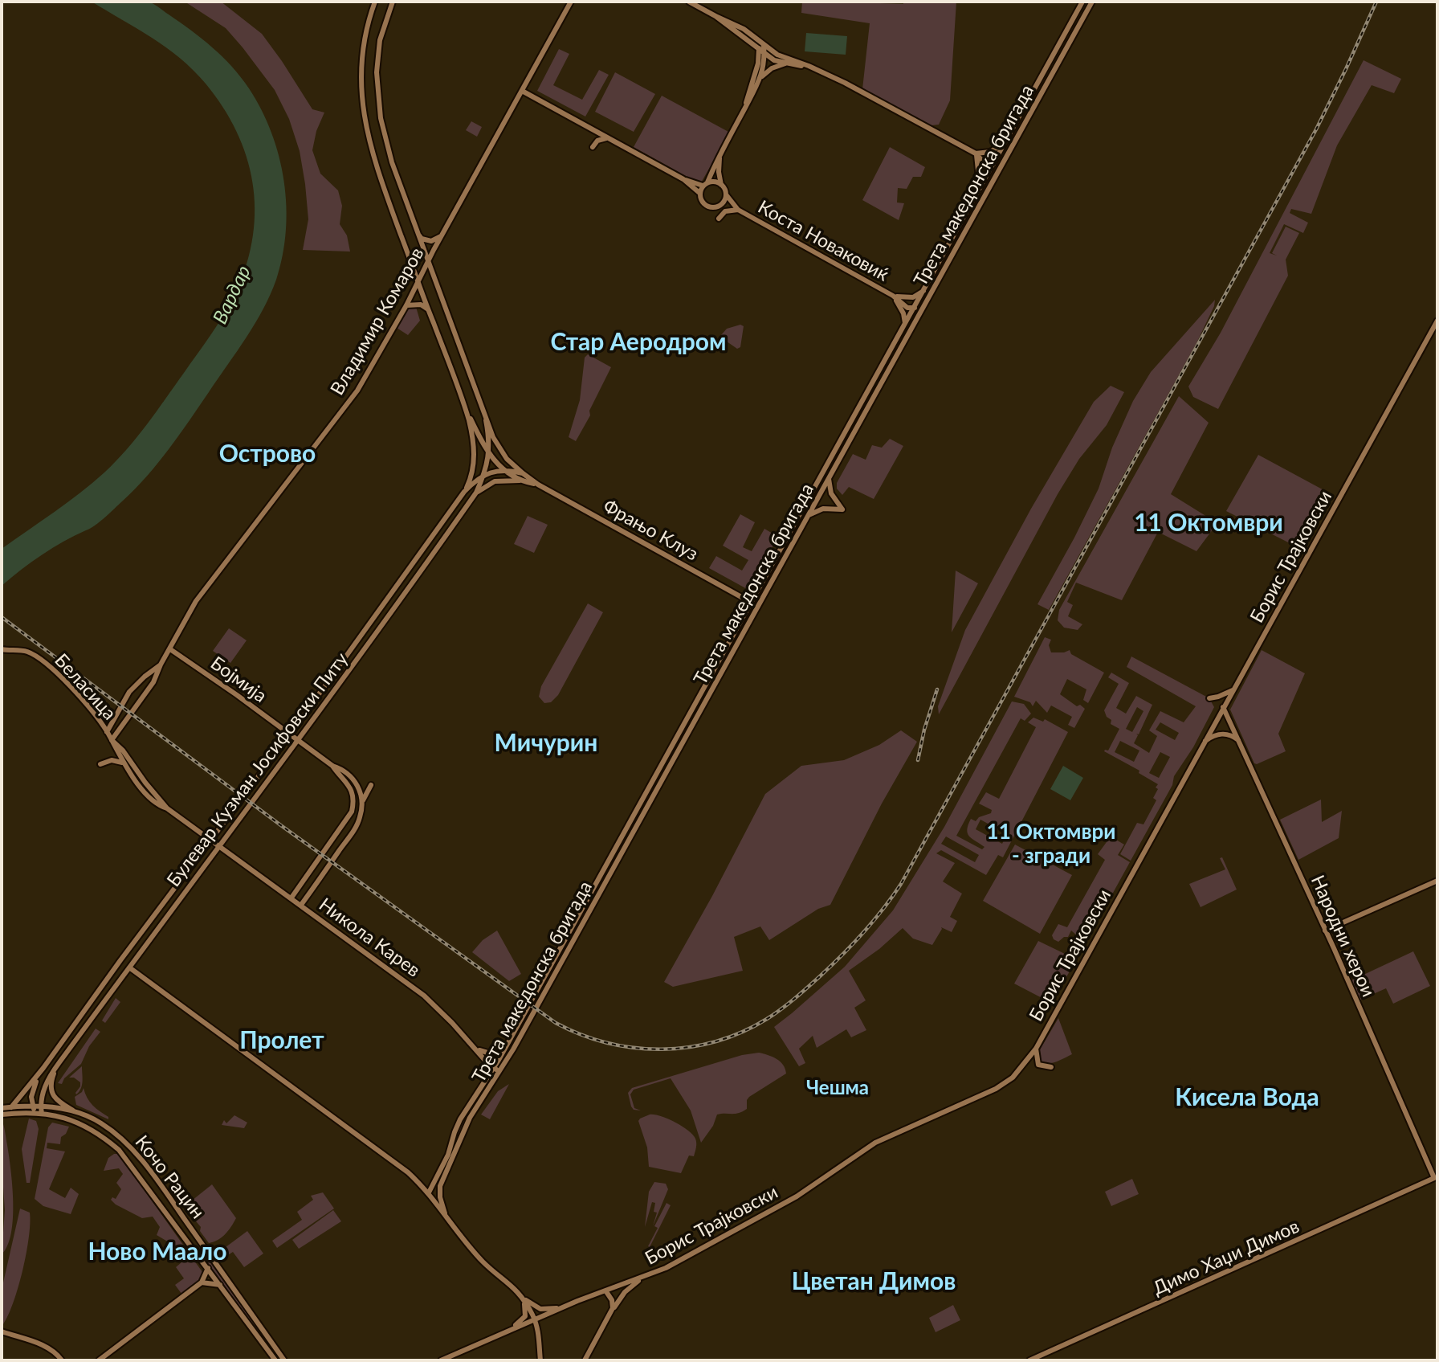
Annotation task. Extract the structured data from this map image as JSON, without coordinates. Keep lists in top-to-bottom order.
{
  "streets": {
    "street": [
      "Трета македонска бригада",
      "Коста Новаковиќ",
      "Владимир Комаров",
      "Фрањо Клуз",
      "Борис Трајковски",
      "Бојмија",
      "Беласица",
      "Булевар Кузман Јосифовски Питу",
      "Народни херои",
      "Никола Карев",
      "Кочо Рацин",
      "Димо Хаџи Димов"
    ]
  },
  "crossings": [
    ["Трета македонска бригада", "Коста Новаковиќ"],
    ["Трета македонска бригада", "Фрањо Клуз"],
    ["Трета македонска бригада", "Никола Карев"],
    ["Владимир Комаров", "Бојмија"],
    ["Владимир Комаров", "Беласица"],
    ["Фрањо Клуз", "Булевар Кузман Јосифовски Питу"],
    ["Борис Трајковски", "Народни херои"],
    ["Бојмија", "Булевар Кузман Јосифовски Питу"],
    ["Беласица", "Булевар Кузман Јосифовски Питу"],
    ["Беласица", "Никола Карев"],
    ["Булевар Кузман Јосифовски Питу", "Никола Карев"],
    ["Булевар Кузман Јосифовски Питу", "Кочо Рацин"],
    ["Народни херои", "Димо Хаџи Димов"]
  ],
  "districts": [
    "Стар Аеродром",
    "Острово",
    "11 Октомври",
    "Мичурин",
    "11 Октомври - згради",
    "Пролет",
    "Чешма",
    "Кисела Вода",
    "Ново Маало",
    "Цветан Димов"
  ],
  "water": ["Вардар"]
}
